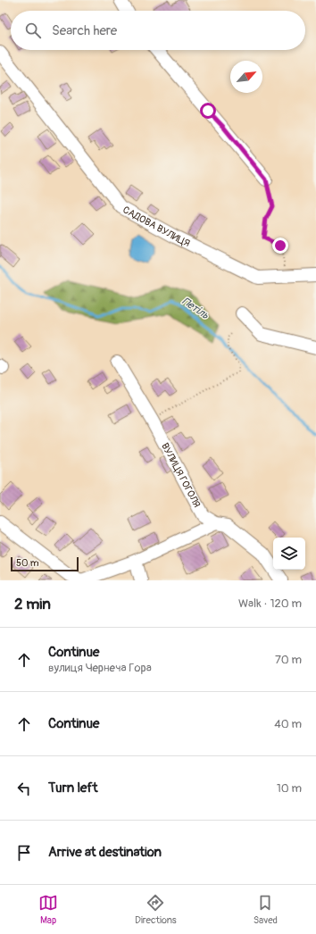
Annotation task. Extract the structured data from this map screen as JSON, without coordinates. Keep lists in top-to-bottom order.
{
  "streets": {
    "street": ["САДОВА ВУЛИЦЯ", "ВУЛИЦЯ ГОГОЛЯ"]
  },
  "water": ["Петіль"],
  "scale_bar": "50 m",
  "north": "top right",
  "page": {
    "search": "Search here",
    "scale": "50 m",
    "heading": ["2 min", "Walk · 120 m"],
    "list": [
      ["Continue", "вулиця Чернеча Гора", "70 m"],
      ["Continue", "40 m"],
      ["Turn left", "10 m"],
      "Arrive at destination"
    ],
    "nav": ["Map", "Directions", "Saved"]
  }
}
